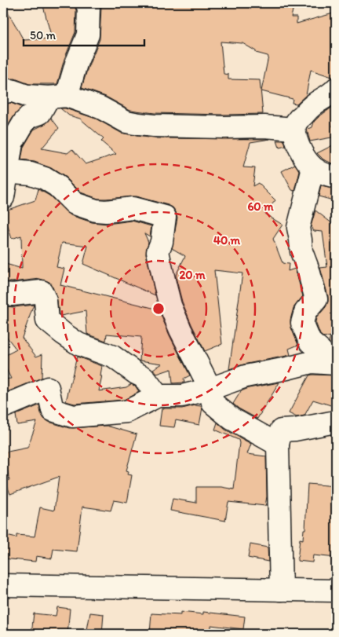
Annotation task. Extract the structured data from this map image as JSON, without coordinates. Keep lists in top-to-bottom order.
{
  "scale_bar": "50 m",
  "rings": ["60 m", "40 m", "20 m"]
}
